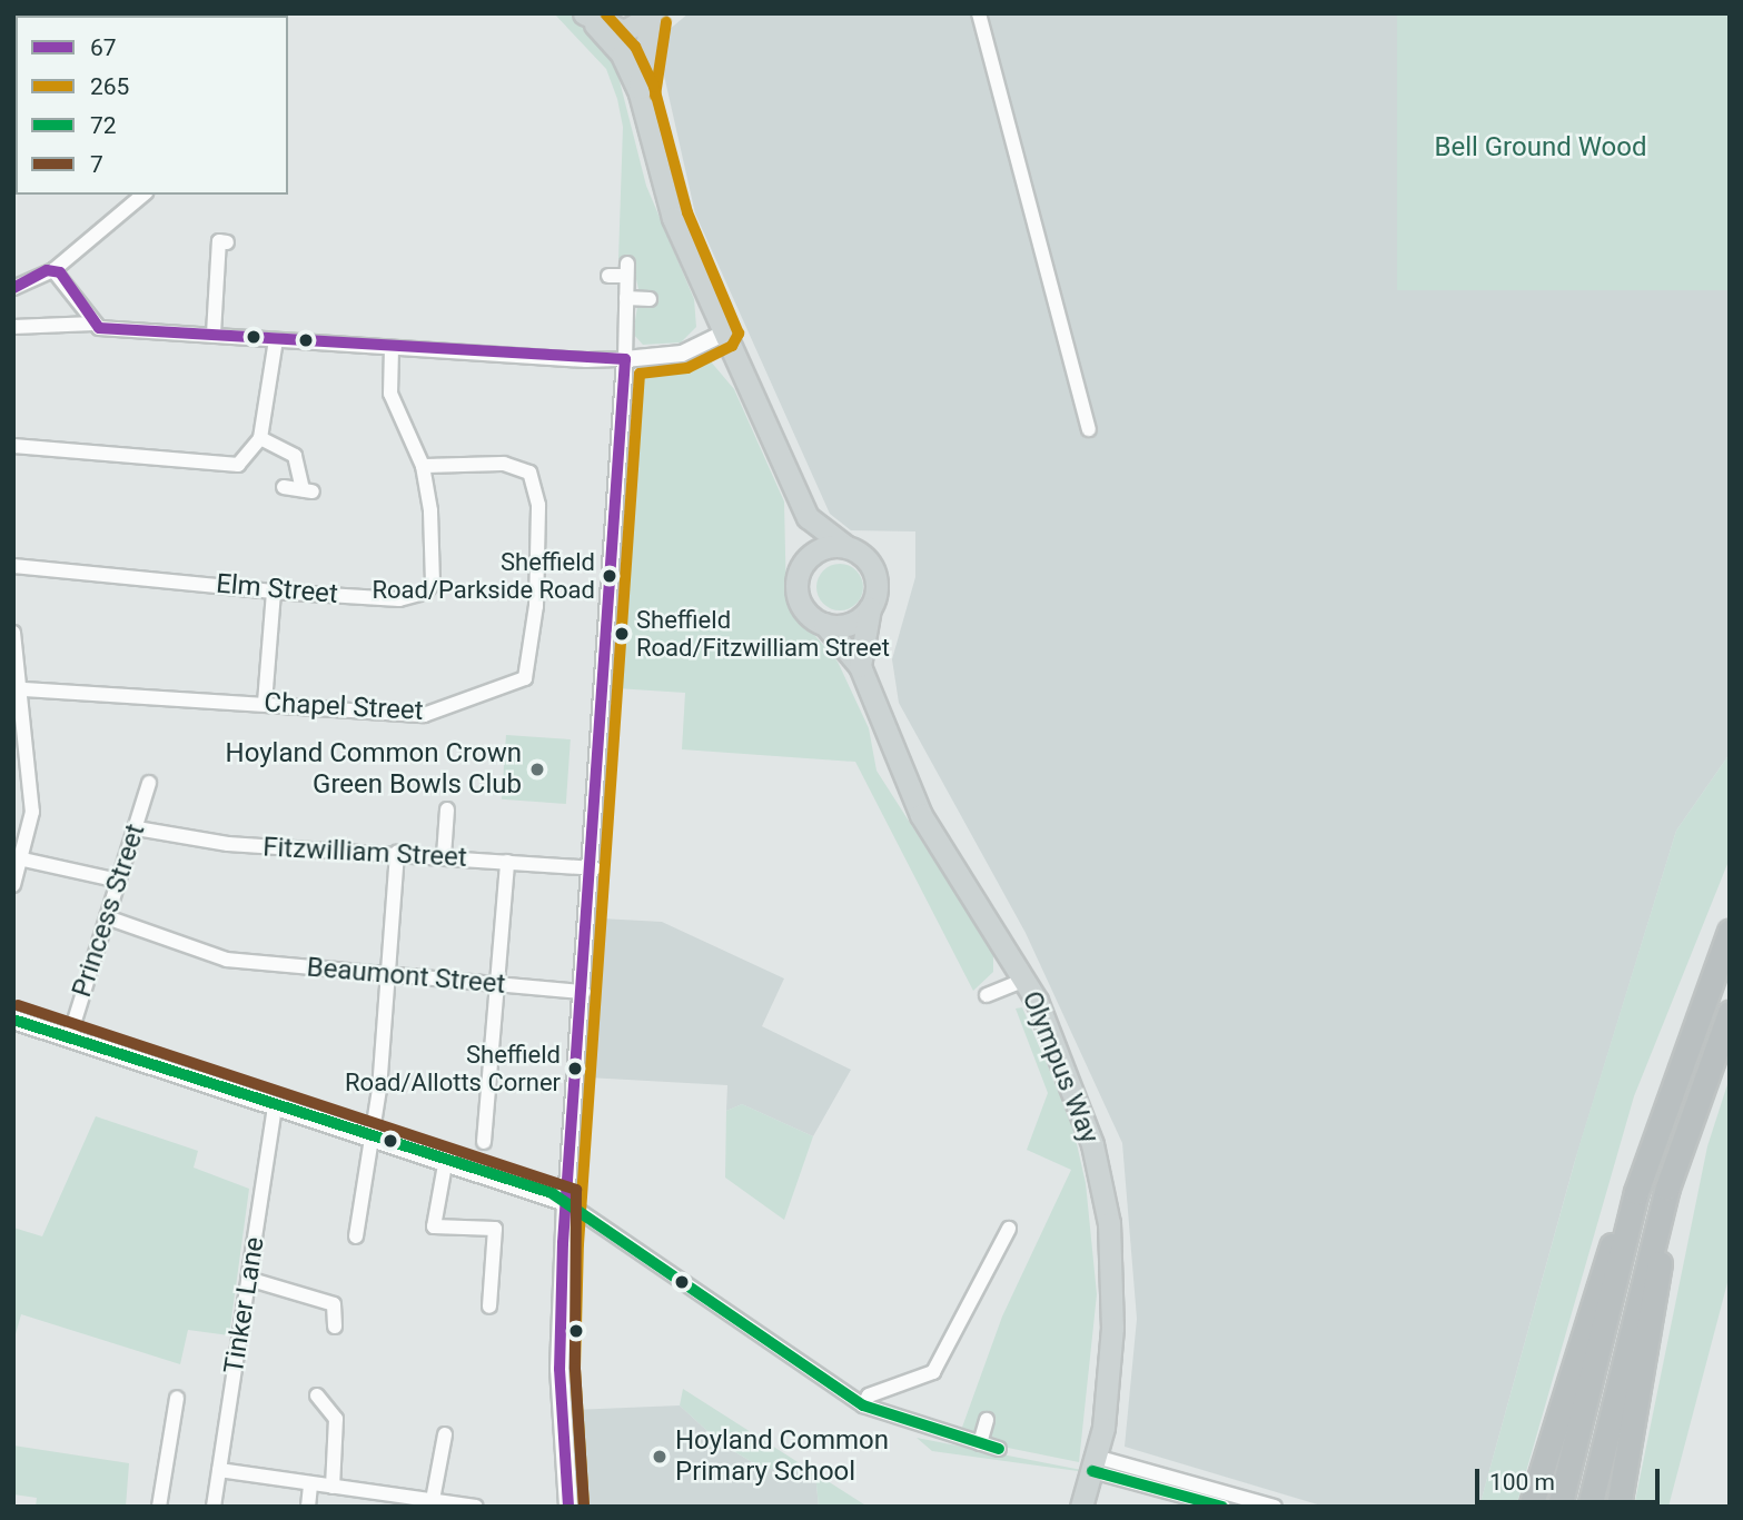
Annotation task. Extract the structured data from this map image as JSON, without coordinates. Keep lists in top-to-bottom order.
{
  "streets": {
    "main road": ["Olympus Way"],
    "street": [
      "Elm Street",
      "Chapel Street",
      "Fitzwilliam Street",
      "Princess Street",
      "Beaumont Street",
      "Tinker Lane"
    ]
  },
  "crossings": [
    ["Elm Street", "Chapel Street"],
    ["Fitzwilliam Street", "Princess Street"],
    ["Princess Street", "Beaumont Street"]
  ],
  "parks": ["Bell Ground Wood"],
  "places": [
    "Sheffield Road/Parkside Road",
    "Sheffield Road/Fitzwilliam Street",
    "Hoyland Common Crown Green Bowls Club",
    "Sheffield Road/Allotts Corner",
    "Hoyland Common Primary School"
  ],
  "lines": [
    "transit line 265",
    "transit line 67",
    "transit line 7",
    "transit line 72"
  ],
  "legend": [
    "67",
    "265",
    "72",
    "7"
  ],
  "scale_bar": "100 m"
}
